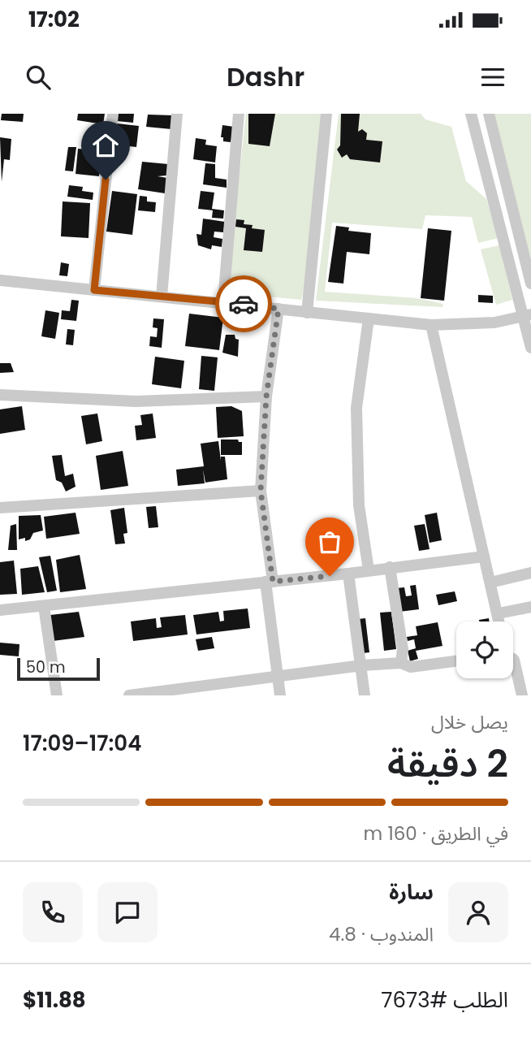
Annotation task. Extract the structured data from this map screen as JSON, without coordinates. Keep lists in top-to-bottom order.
{
  "scale_bar": "50 m",
  "page": {
    "status": "17:02",
    "header": "Dashr",
    "scale": "50 m",
    "heading": ["2 دقيقة", "يصل خلال", "17:04–17:09"],
    "panel": [
      "سارة",
      "المندوب · 4.8",
      "الطلب #7673",
      "$11.88"
    ],
    "bar": "في الطريق · 160 m"
  }
}
